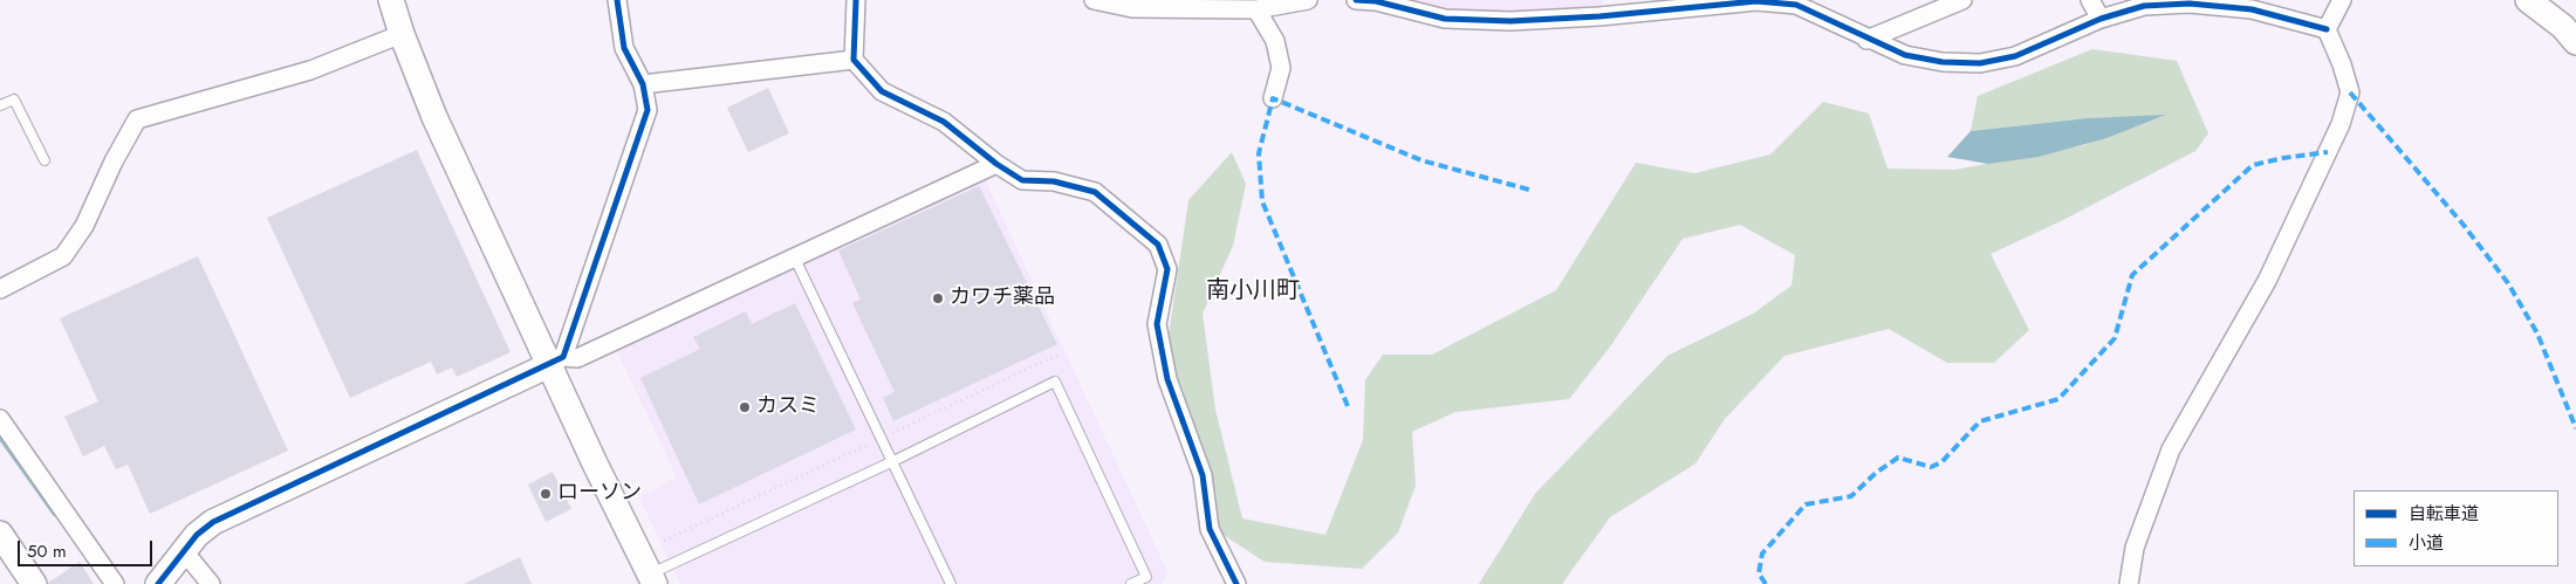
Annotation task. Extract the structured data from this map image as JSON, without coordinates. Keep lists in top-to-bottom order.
{
  "districts": ["南小川町"],
  "places": ["カワチ薬品", "カスミ", "ローソン"],
  "legend": ["自転車道", "小道"],
  "scale_bar": "50 m"
}
